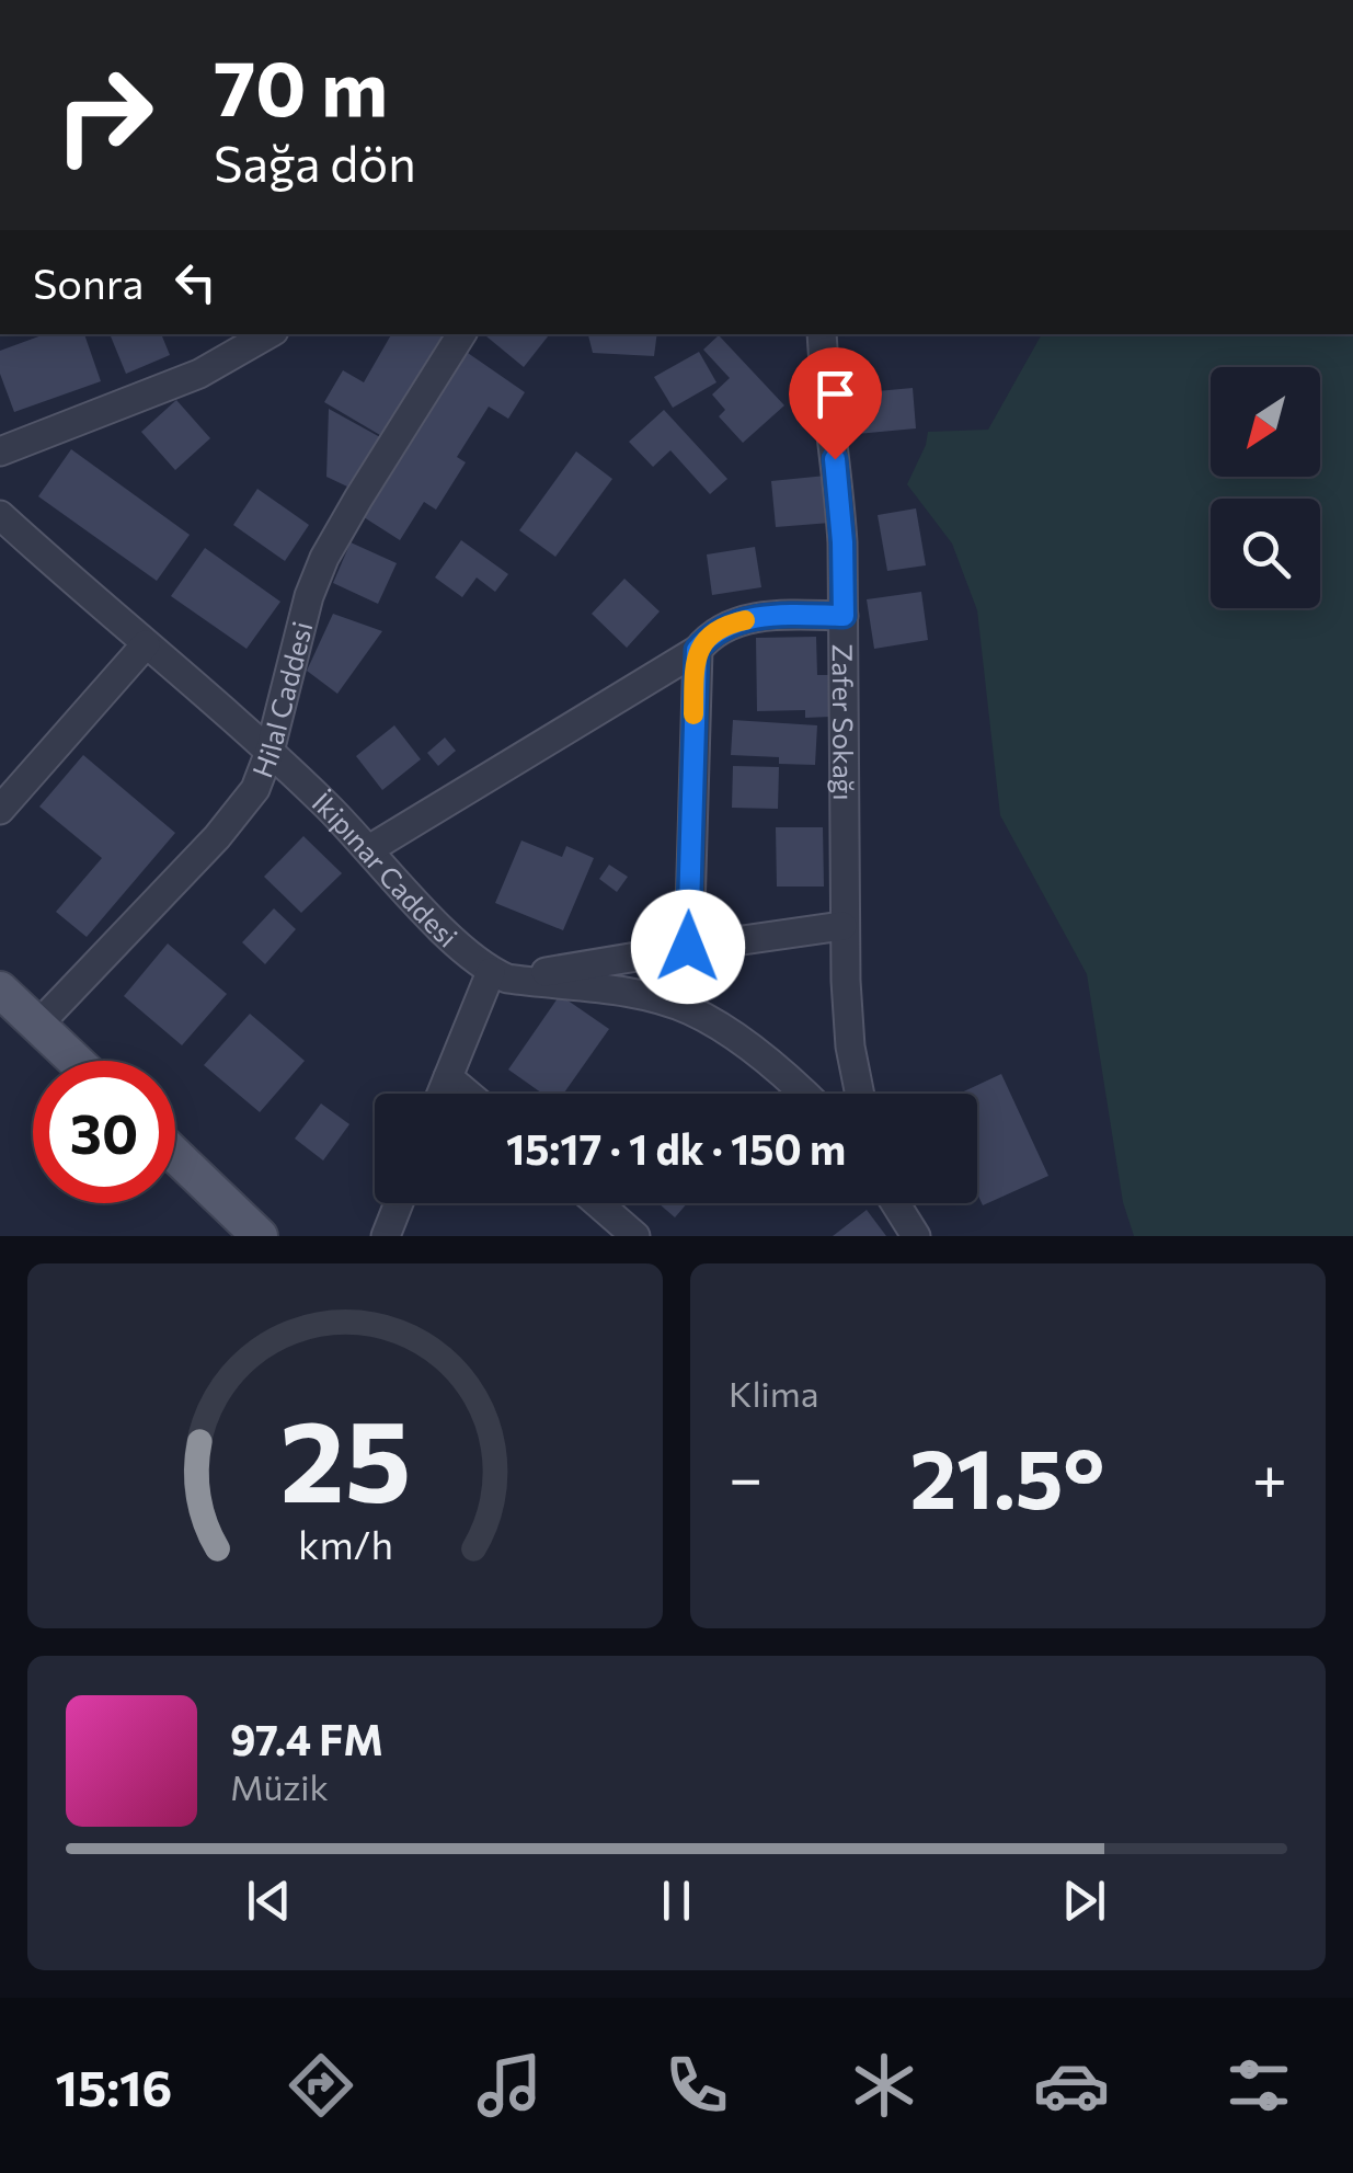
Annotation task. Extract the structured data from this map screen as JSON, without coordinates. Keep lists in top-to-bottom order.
{
  "streets": {
    "street": ["Hilal Caddesi", "Zafer Sokağı", "İkipınar Caddesi"]
  },
  "crossings": [
    ["Hilal Caddesi", "İkipınar Caddesi"]
  ],
  "north": "bottom left",
  "page": {
    "turn": ["70 m", "Sağa dön"],
    "then": "Sonra",
    "limit": "30",
    "trip": "15:17 · 1 dk · 150 m",
    "tile": "Klima",
    "heat": ["−", "21.5°", "+"],
    "song": ["97.4 FM", "Müzik"],
    "tabs": "15:16",
    "gauge": ["25", "km/h"]
  }
}
